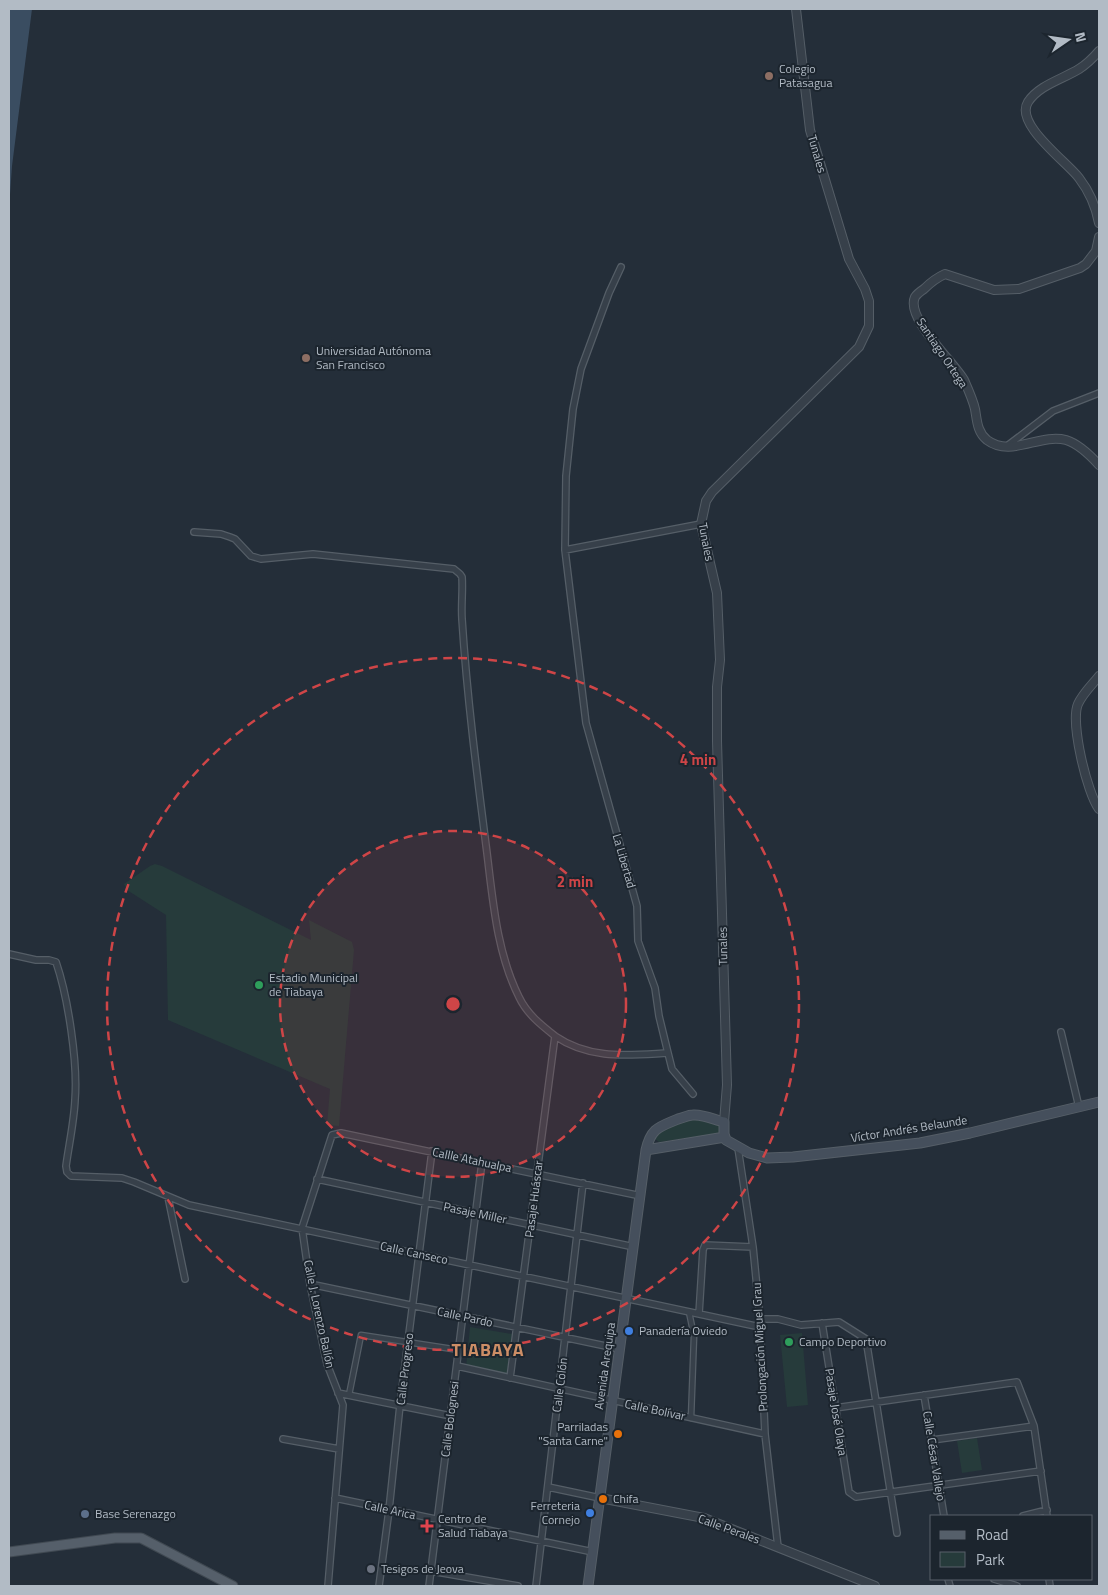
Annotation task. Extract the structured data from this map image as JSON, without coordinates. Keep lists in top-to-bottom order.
{
  "streets": {
    "main road": ["Víctor Andrés Belaunde", "Avenida Arequipa"],
    "street": [
      "Tunales",
      "Santiago Ortega",
      "La Libertad",
      "Callle Atahualpa",
      "Pasaje Huáscar",
      "Pasaje Miller",
      "Calle Canseco",
      "Calle J. Lorenzo Ballón",
      "Calle Pardo",
      "Prolongación Miguel Grau",
      "Calle Progreso",
      "Calle Colón",
      "Calle Bolívar",
      "Pasaje José Olaya",
      "Calle Bolognesi",
      "Calle César Vallejo",
      "Calle Arica",
      "Calle Perales"
    ]
  },
  "crossings": [
    ["Tunales", "Avenida Arequipa"],
    ["Víctor Andrés Belaunde", "Prolongación Miguel Grau"],
    ["Callle Atahualpa", "Pasaje Huáscar"],
    ["Callle Atahualpa", "Calle J. Lorenzo Ballón"],
    ["Callle Atahualpa", "Avenida Arequipa"],
    ["Callle Atahualpa", "Calle Progreso"],
    ["Callle Atahualpa", "Calle Colón"],
    ["Callle Atahualpa", "Calle Bolognesi"],
    ["Pasaje Huáscar", "Pasaje Miller"],
    ["Pasaje Huáscar", "Calle Canseco"],
    ["Pasaje Huáscar", "Calle Pardo"],
    ["Pasaje Huáscar", "Calle Bolívar"],
    ["Pasaje Miller", "Calle J. Lorenzo Ballón"],
    ["Pasaje Miller", "Avenida Arequipa"],
    ["Pasaje Miller", "Calle Progreso"],
    ["Pasaje Miller", "Calle Colón"],
    ["Pasaje Miller", "Calle Bolognesi"],
    ["Calle Canseco", "Calle J. Lorenzo Ballón"],
    ["Calle Canseco", "Prolongación Miguel Grau"],
    ["Calle Canseco", "Avenida Arequipa"],
    ["Calle Canseco", "Calle Progreso"],
    ["Calle Canseco", "Calle Colón"],
    ["Calle Canseco", "Calle Bolognesi"],
    ["Calle J. Lorenzo Ballón", "Calle Pardo"],
    ["Calle J. Lorenzo Ballón", "Calle Arica"],
    ["Calle Pardo", "Avenida Arequipa"],
    ["Calle Pardo", "Calle Progreso"],
    ["Calle Pardo", "Calle Colón"],
    ["Calle Pardo", "Calle Bolognesi"],
    ["Prolongación Miguel Grau", "Calle Bolívar"],
    ["Prolongación Miguel Grau", "Calle Perales"],
    ["Avenida Arequipa", "Calle Bolívar"],
    ["Avenida Arequipa", "Calle Arica"],
    ["Avenida Arequipa", "Calle Perales"],
    ["Calle Progreso", "Calle Arica"],
    ["Calle Colón", "Calle Bolívar"],
    ["Calle Colón", "Calle Arica"],
    ["Calle Colón", "Calle Perales"],
    ["Calle Bolívar", "Calle Bolognesi"],
    ["Calle Bolognesi", "Calle Arica"]
  ],
  "districts": ["TIABAYA"],
  "places": {
    "other": [
      "Colegio Patasagua",
      "Universidad Autónoma San Francisco",
      "Estadio Municipal de Tiabaya",
      "Panadería Oviedo",
      "Campo Deportivo",
      "Parriladas \"Santa Carne\"",
      "Chifa",
      "Ferreteria Cornejo",
      "Base Serenazgo",
      "Tesigos de Jeova"
    ],
    "health": ["Centro de Salud Tiabaya"]
  },
  "legend": ["Road", "Park"],
  "north": "right",
  "rings": ["4 min", "2 min"]
}
